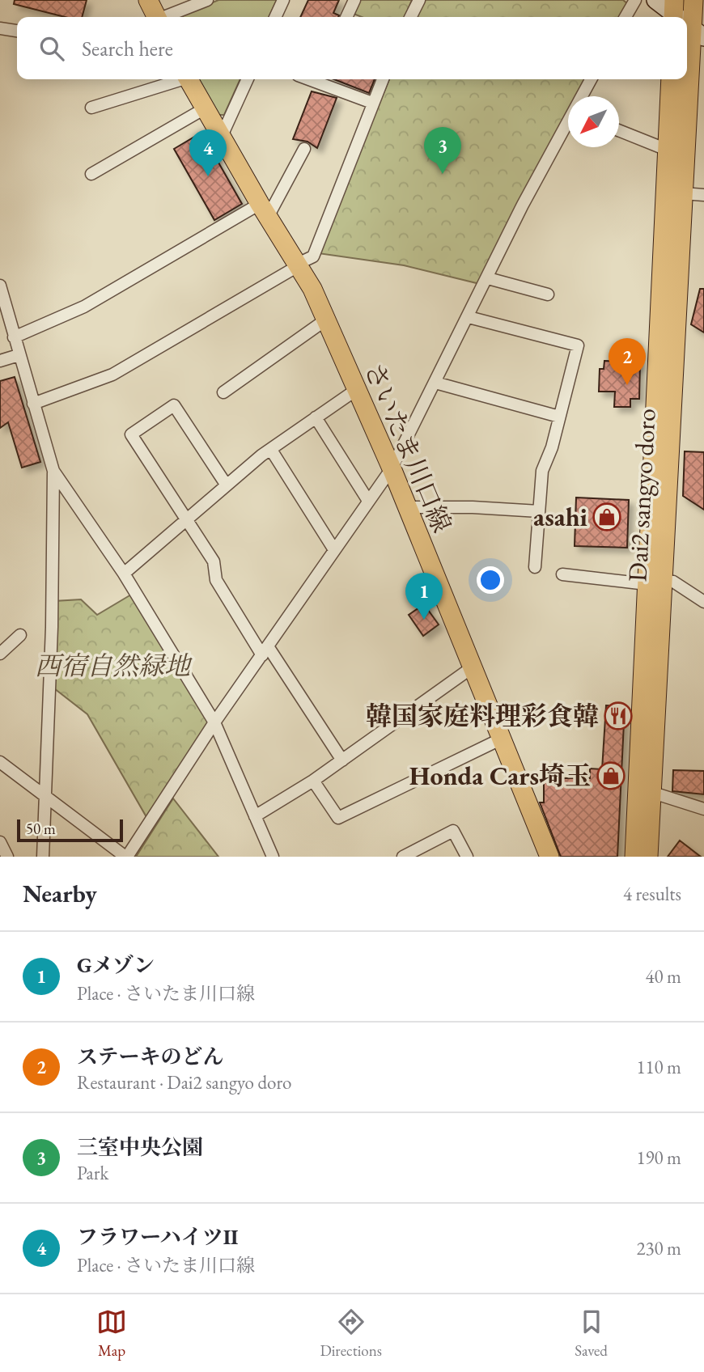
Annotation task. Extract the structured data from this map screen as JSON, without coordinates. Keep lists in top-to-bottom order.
{
  "streets": {
    "main road": ["さいたま川口線", "Dai2 sangyo doro"]
  },
  "parks": ["西宿自然緑地"],
  "places": {
    "shop": ["asahi", "Honda Cars埼玉"],
    "restaurant": ["韓国家庭料理彩食韓"]
  },
  "scale_bar": "50 m",
  "north": "bottom left",
  "page": {
    "search": "Search here",
    "pins": [
      "3",
      "4",
      "2",
      "1"
    ],
    "scale": "50 m",
    "heading": ["Nearby", "4 results"],
    "list": [
      {
        "mark": "1",
        "name": "Gメゾン",
        "note": "Place · さいたま川口線",
        "value": "40 m"
      },
      {
        "mark": "2",
        "name": "ステーキのどん",
        "note": "Restaurant · Dai2 sangyo doro",
        "value": "110 m"
      },
      {
        "mark": "3",
        "name": "三室中央公園",
        "note": "Park",
        "value": "190 m"
      },
      {
        "mark": "4",
        "name": "フラワーハイツⅡ",
        "note": "Place · さいたま川口線",
        "value": "230 m"
      }
    ],
    "nav": ["Map", "Directions", "Saved"]
  }
}
